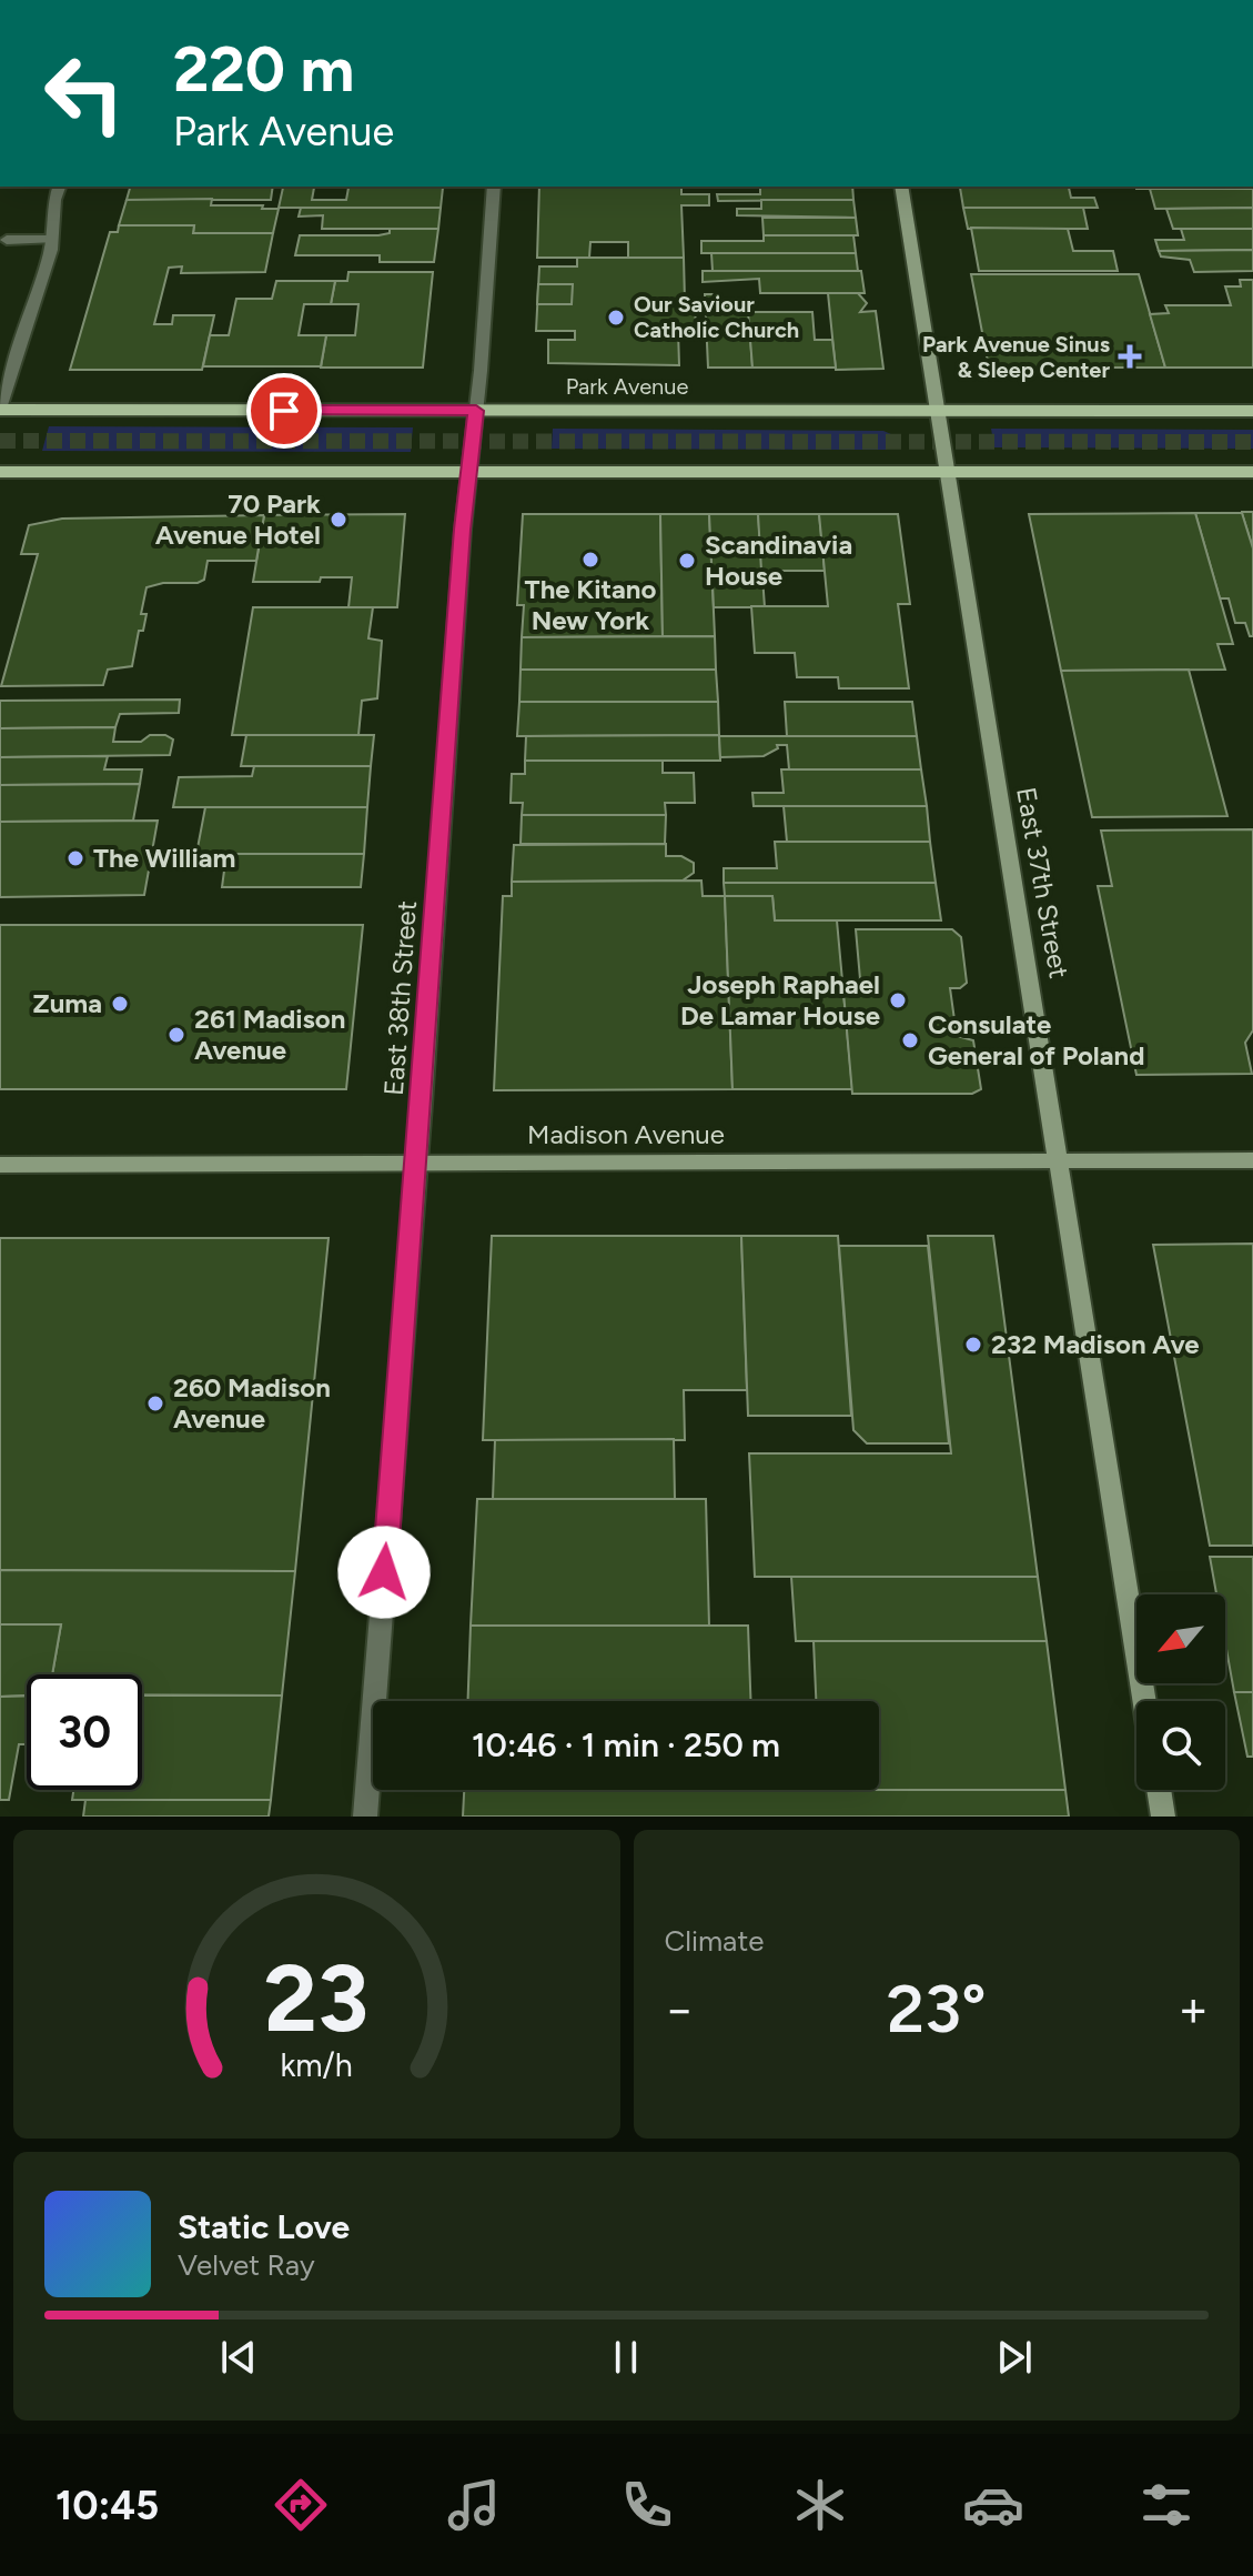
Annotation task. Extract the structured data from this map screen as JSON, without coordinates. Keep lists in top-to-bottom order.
{
  "streets": {
    "main road": ["Park Avenue", "East 37th Street", "Madison Avenue"],
    "street": ["East 38th Street"]
  },
  "crossings": [
    ["Park Avenue", "East 37th Street"],
    ["Park Avenue", "East 38th Street"],
    ["East 37th Street", "Madison Avenue"],
    ["East 38th Street", "Madison Avenue"]
  ],
  "places": {
    "other": [
      "Our Saviour Catholic Church",
      "70 Park Avenue Hotel",
      "The Kitano New York",
      "Scandinavia House",
      "The William",
      "Joseph Raphael De Lamar House",
      "Zuma",
      "261 Madison Avenue",
      "Consulate General of Poland",
      "232 Madison Ave",
      "260 Madison Avenue"
    ],
    "health": ["Park Avenue Sinus & Sleep Center"]
  },
  "north": "bottom left",
  "page": {
    "turn": ["220 m", "Park Avenue"],
    "limit": "30",
    "trip": "10:46 · 1 min · 250 m",
    "tile": "Climate",
    "heat": ["−", "23°", "+"],
    "song": ["Static Love", "Velvet Ray"],
    "tabs": "10:45",
    "gauge": ["23", "km/h"]
  }
}
